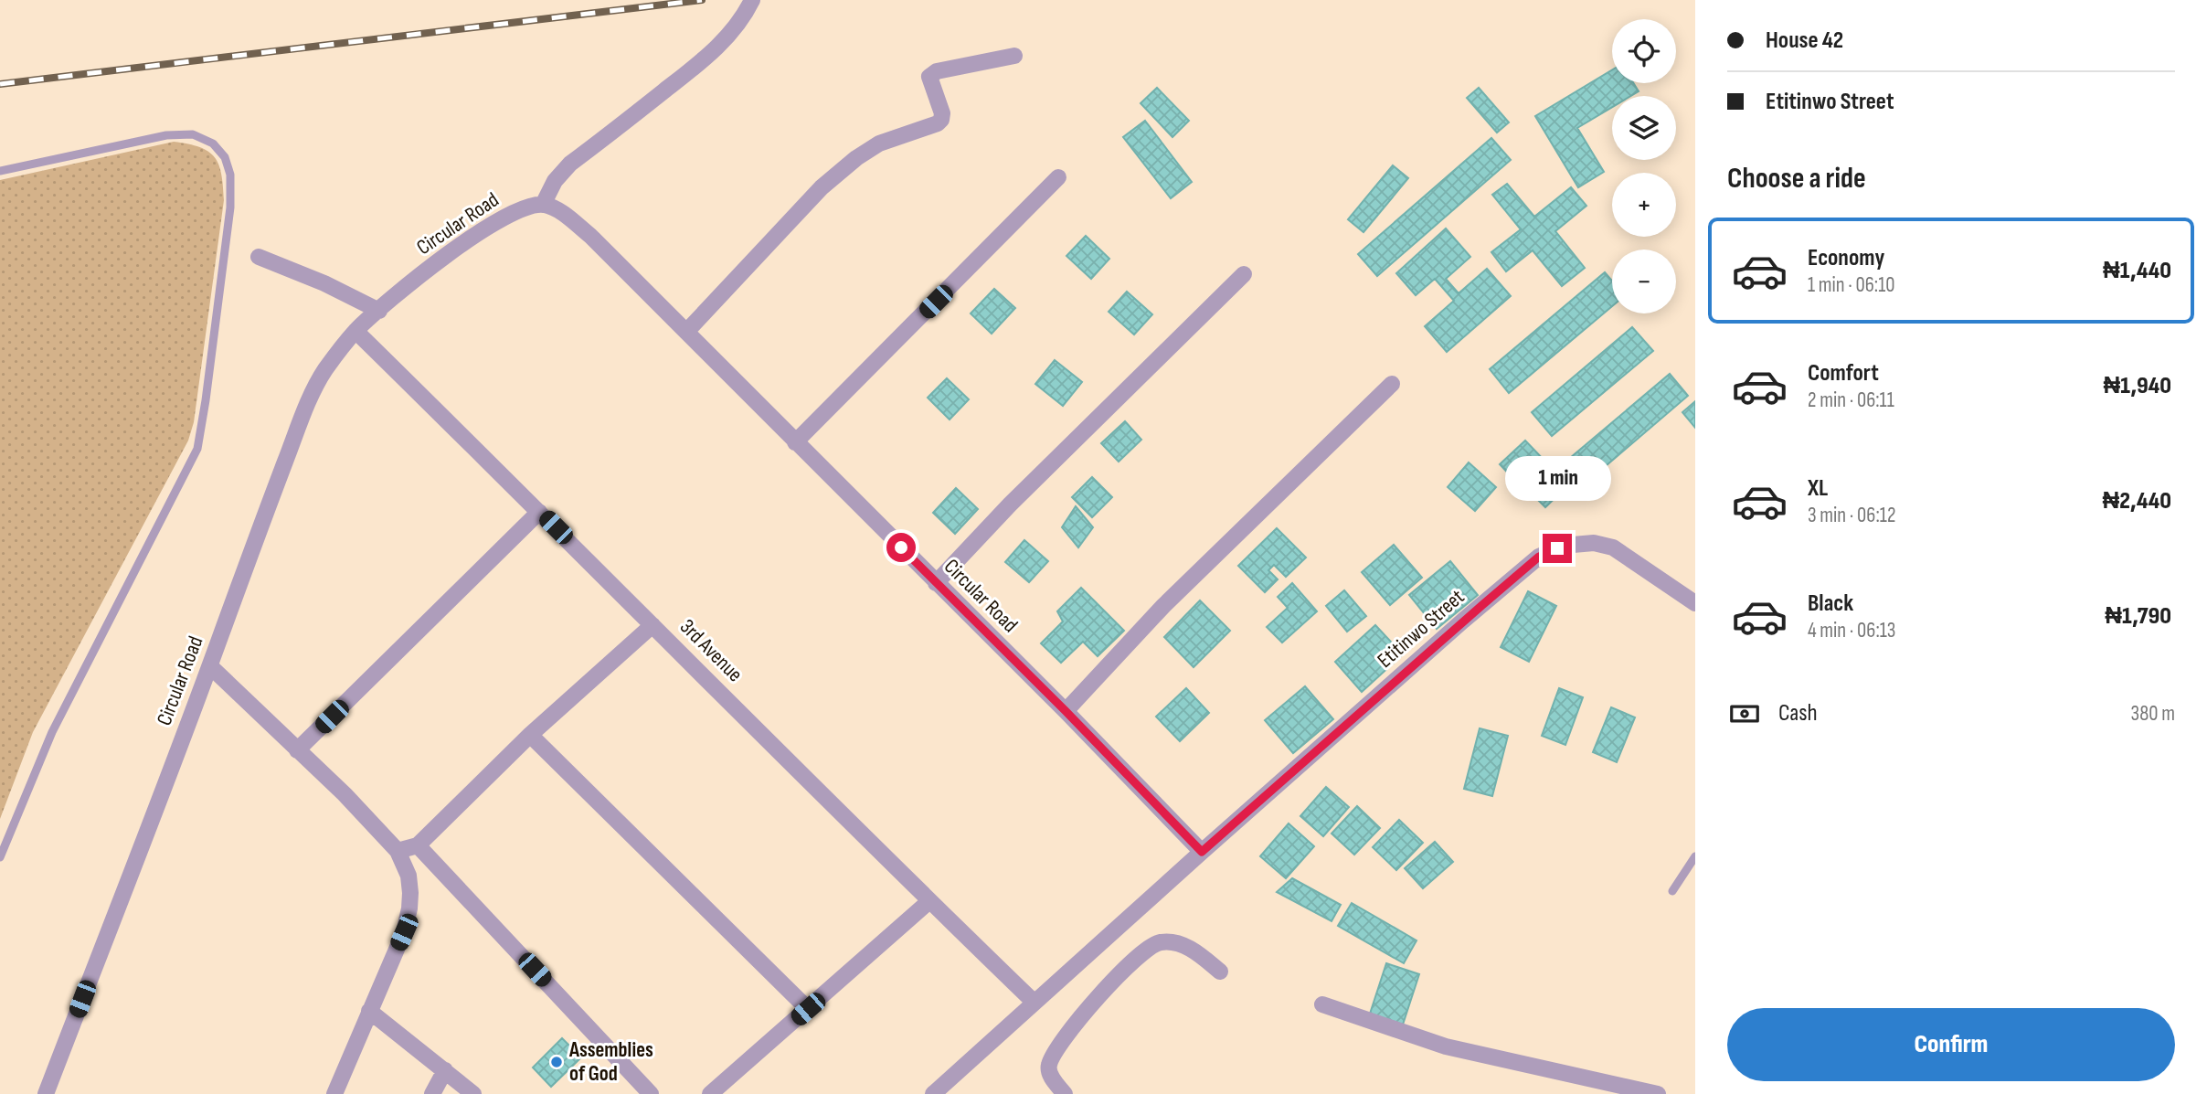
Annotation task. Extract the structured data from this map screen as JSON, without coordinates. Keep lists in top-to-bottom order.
{
  "streets": {
    "street": ["Circular Road", "Etitinwo Street", "3rd Avenue"]
  },
  "crossings": [
    ["Circular Road", "Etitinwo Street"],
    ["Circular Road", "3rd Avenue"],
    ["Etitinwo Street", "3rd Avenue"]
  ],
  "places": ["Assemblies of God"],
  "page": {
    "banner": ["House 42", "Etitinwo Street"],
    "map_buttons": ["+", "−"],
    "heading": "Choose a ride",
    "list": [
      {
        "name": "Economy",
        "note": "1 min · 06:10",
        "value": "₦1,440"
      },
      {
        "name": "Comfort",
        "note": "2 min · 06:11",
        "value": "₦1,940"
      },
      {
        "name": "XL",
        "note": "3 min · 06:12",
        "value": "₦2,440"
      },
      {
        "name": "Black",
        "note": "4 min · 06:13",
        "value": "₦1,790"
      }
    ],
    "bubble": "1 min",
    "pay": ["Cash", "380 m"],
    "buttons": "Confirm"
  }
}
